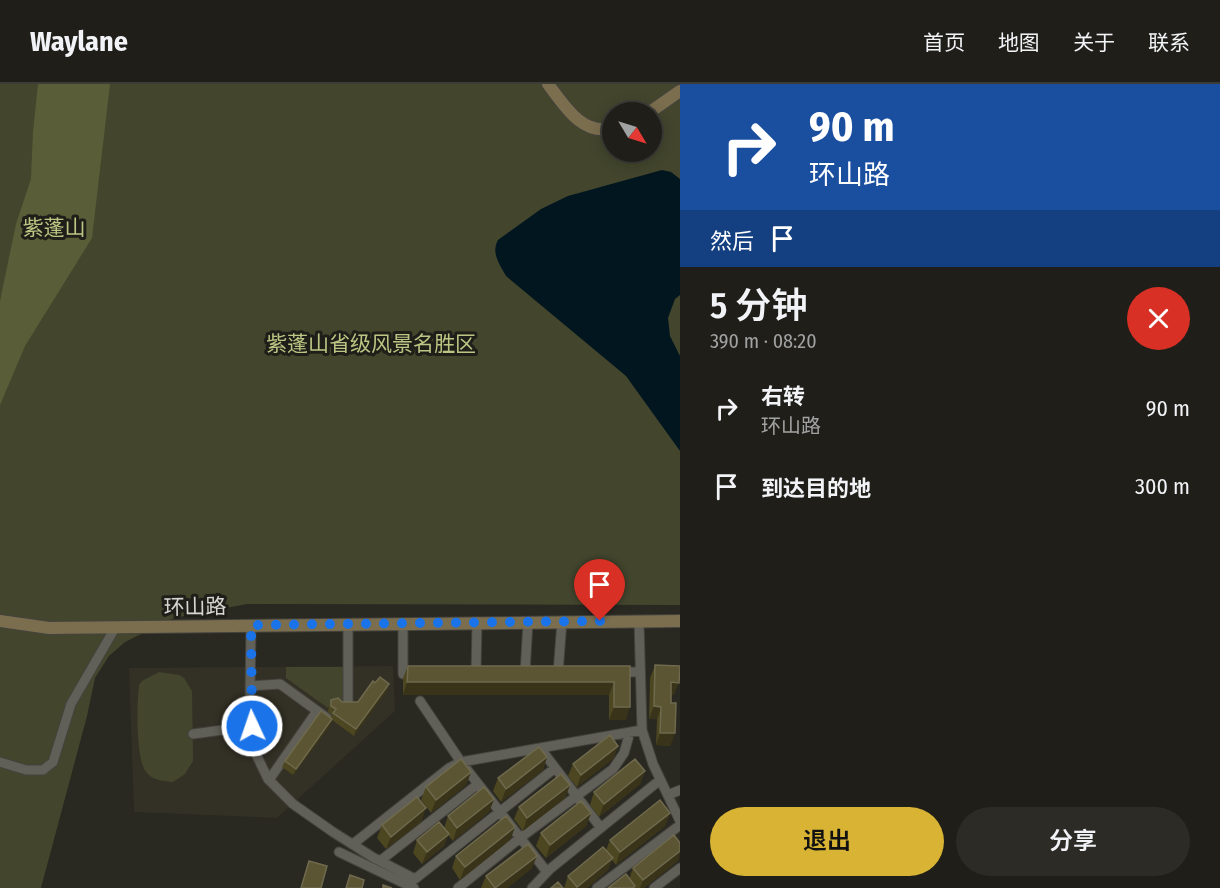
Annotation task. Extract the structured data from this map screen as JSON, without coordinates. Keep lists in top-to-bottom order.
{
  "streets": {
    "main road": ["环山路"]
  },
  "parks": ["紫蓬山", "紫蓬山省级风景名胜区"],
  "north": "bottom right",
  "page": {
    "header": "Waylane",
    "nav": [
      "首页",
      "地图",
      "关于",
      "联系"
    ],
    "turn": ["90 m", "环山路"],
    "then": "然后",
    "heading": ["5 分钟", "390 m · 08:20"],
    "list": [
      {
        "name": "右转",
        "note": "环山路",
        "value": "90 m"
      },
      {
        "name": "到达目的地",
        "value": "300 m"
      }
    ],
    "buttons": ["退出", "分享"]
  }
}
